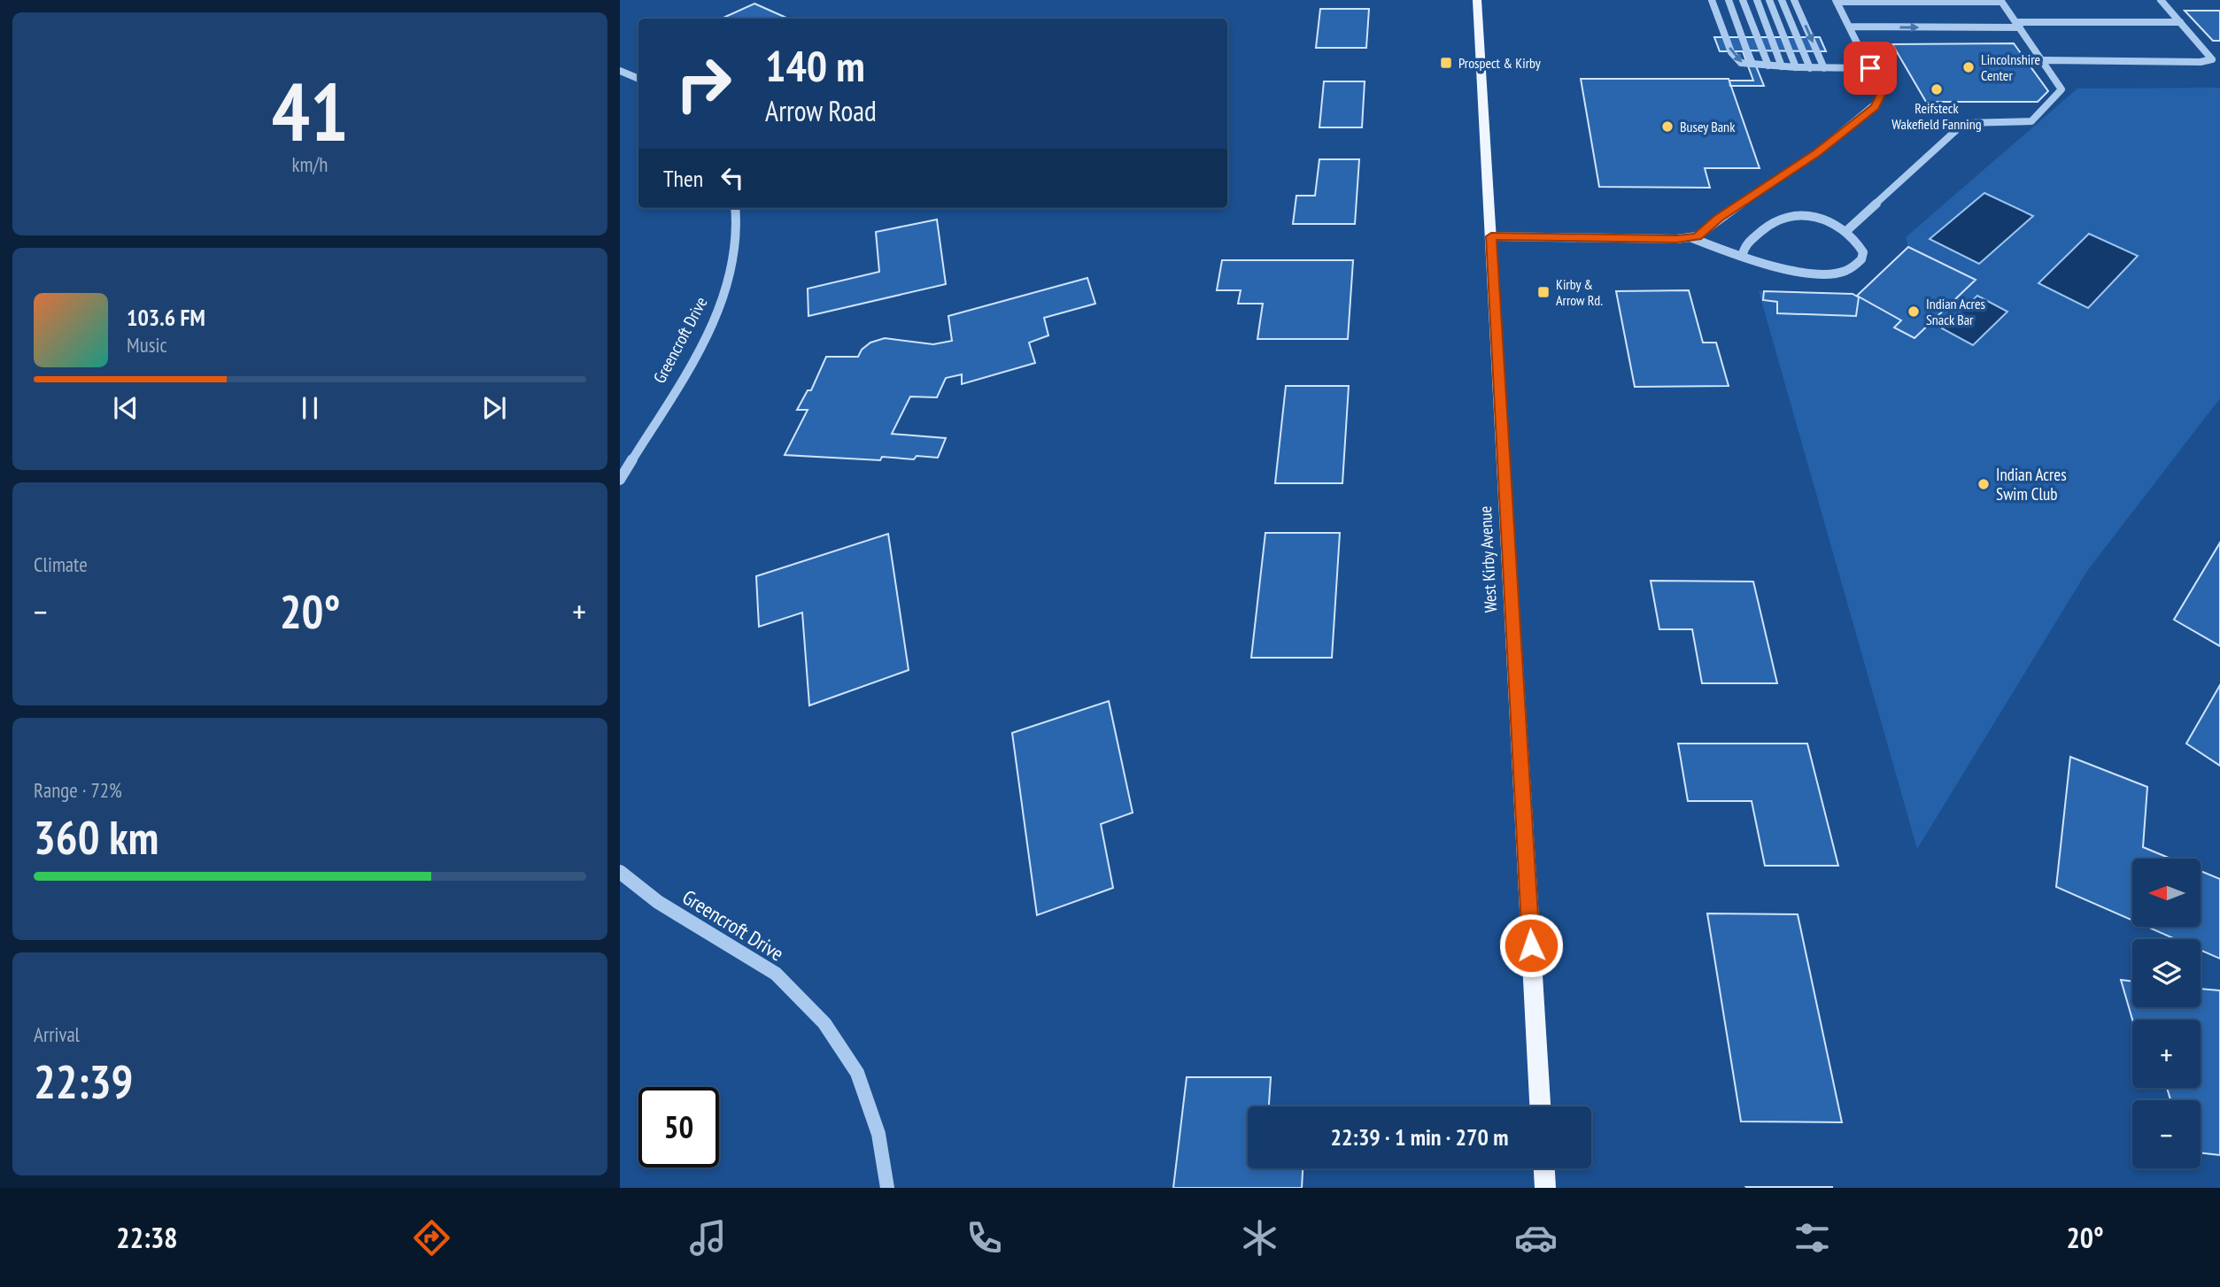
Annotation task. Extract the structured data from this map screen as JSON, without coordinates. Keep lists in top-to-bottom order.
{
  "streets": {
    "main road": ["West Kirby Avenue"],
    "street": ["Greencroft Drive"]
  },
  "places": {
    "transit": ["Prospect & Kirby", "Kirby & Arrow Rd."],
    "other": [
      "Lincolnshire Center",
      "Reifsteck Wakefield Fanning",
      "Busey Bank",
      "Indian Acres Snack Bar",
      "Indian Acres Swim Club"
    ]
  },
  "north": "left",
  "page": {
    "tile": [
      ["41", "km/h"],
      "Climate",
      ["Range · 72%", "360 km"],
      ["Arrival", "22:39"]
    ],
    "turn": ["140 m", "Arrow Road"],
    "then": "Then",
    "song": ["103.6 FM", "Music"],
    "heat": ["−", "20°", "+"],
    "map_buttons": ["+", "−"],
    "limit": "50",
    "trip": "22:39 · 1 min · 270 m",
    "tabs": ["22:38", "20°"]
  }
}
